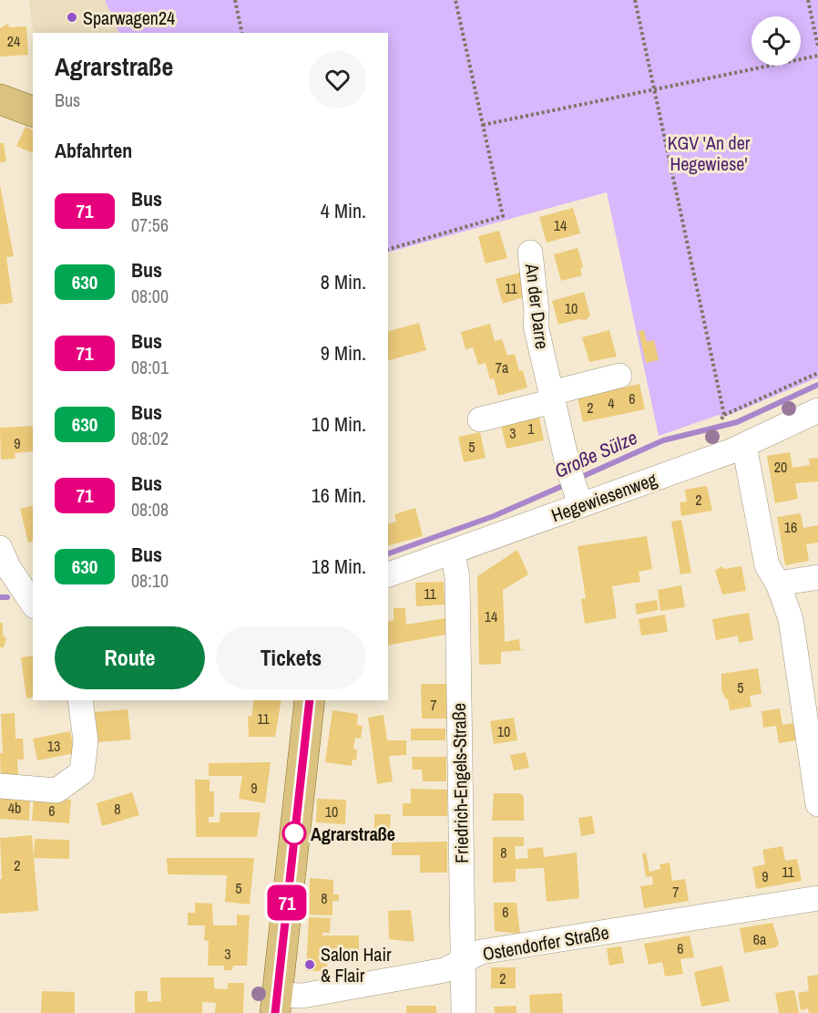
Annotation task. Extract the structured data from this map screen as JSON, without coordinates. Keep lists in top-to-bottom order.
{
  "streets": {
    "street": [
      "An der Darre",
      "Hegewiesenweg",
      "Friedrich-Engels-Straße",
      "Ostendorfer Straße"
    ]
  },
  "crossings": [
    ["An der Darre", "Hegewiesenweg"],
    ["Hegewiesenweg", "Friedrich-Engels-Straße"],
    ["Friedrich-Engels-Straße", "Ostendorfer Straße"]
  ],
  "water": ["Große Sülze"],
  "parks": ["KGV 'An der Hegewiese'"],
  "places": ["Sparwagen24", "Agrarstraße", "Salon Hair & Flair"],
  "lines": ["bus line 71"],
  "house_numbers": [
    "24",
    "14",
    "11",
    "10",
    "7a",
    "6",
    "4",
    "2",
    "1",
    "3",
    "9",
    "5",
    "20",
    "2",
    "16",
    "11",
    "14",
    "5",
    "7",
    "11",
    "10",
    "13",
    "9",
    "4b",
    "8",
    "6",
    "10",
    "8",
    "2",
    "11",
    "9",
    "5",
    "7",
    "8",
    "6",
    "6a",
    "6",
    "3",
    "2"
  ],
  "page": {
    "on_map": "71",
    "heading": [
      ["Agrarstraße", "Bus"],
      "Abfahrten"
    ],
    "list": [
      {
        "mark": "71",
        "name": "Bus",
        "note": "07:56",
        "value": "4 Min."
      },
      {
        "mark": "630",
        "name": "Bus",
        "note": "08:00",
        "value": "8 Min."
      },
      {
        "mark": "71",
        "name": "Bus",
        "note": "08:01",
        "value": "9 Min."
      },
      {
        "mark": "630",
        "name": "Bus",
        "note": "08:02",
        "value": "10 Min."
      },
      {
        "mark": "71",
        "name": "Bus",
        "note": "08:08",
        "value": "16 Min."
      },
      {
        "mark": "630",
        "name": "Bus",
        "note": "08:10",
        "value": "18 Min."
      }
    ],
    "buttons": ["Route", "Tickets"]
  }
}
